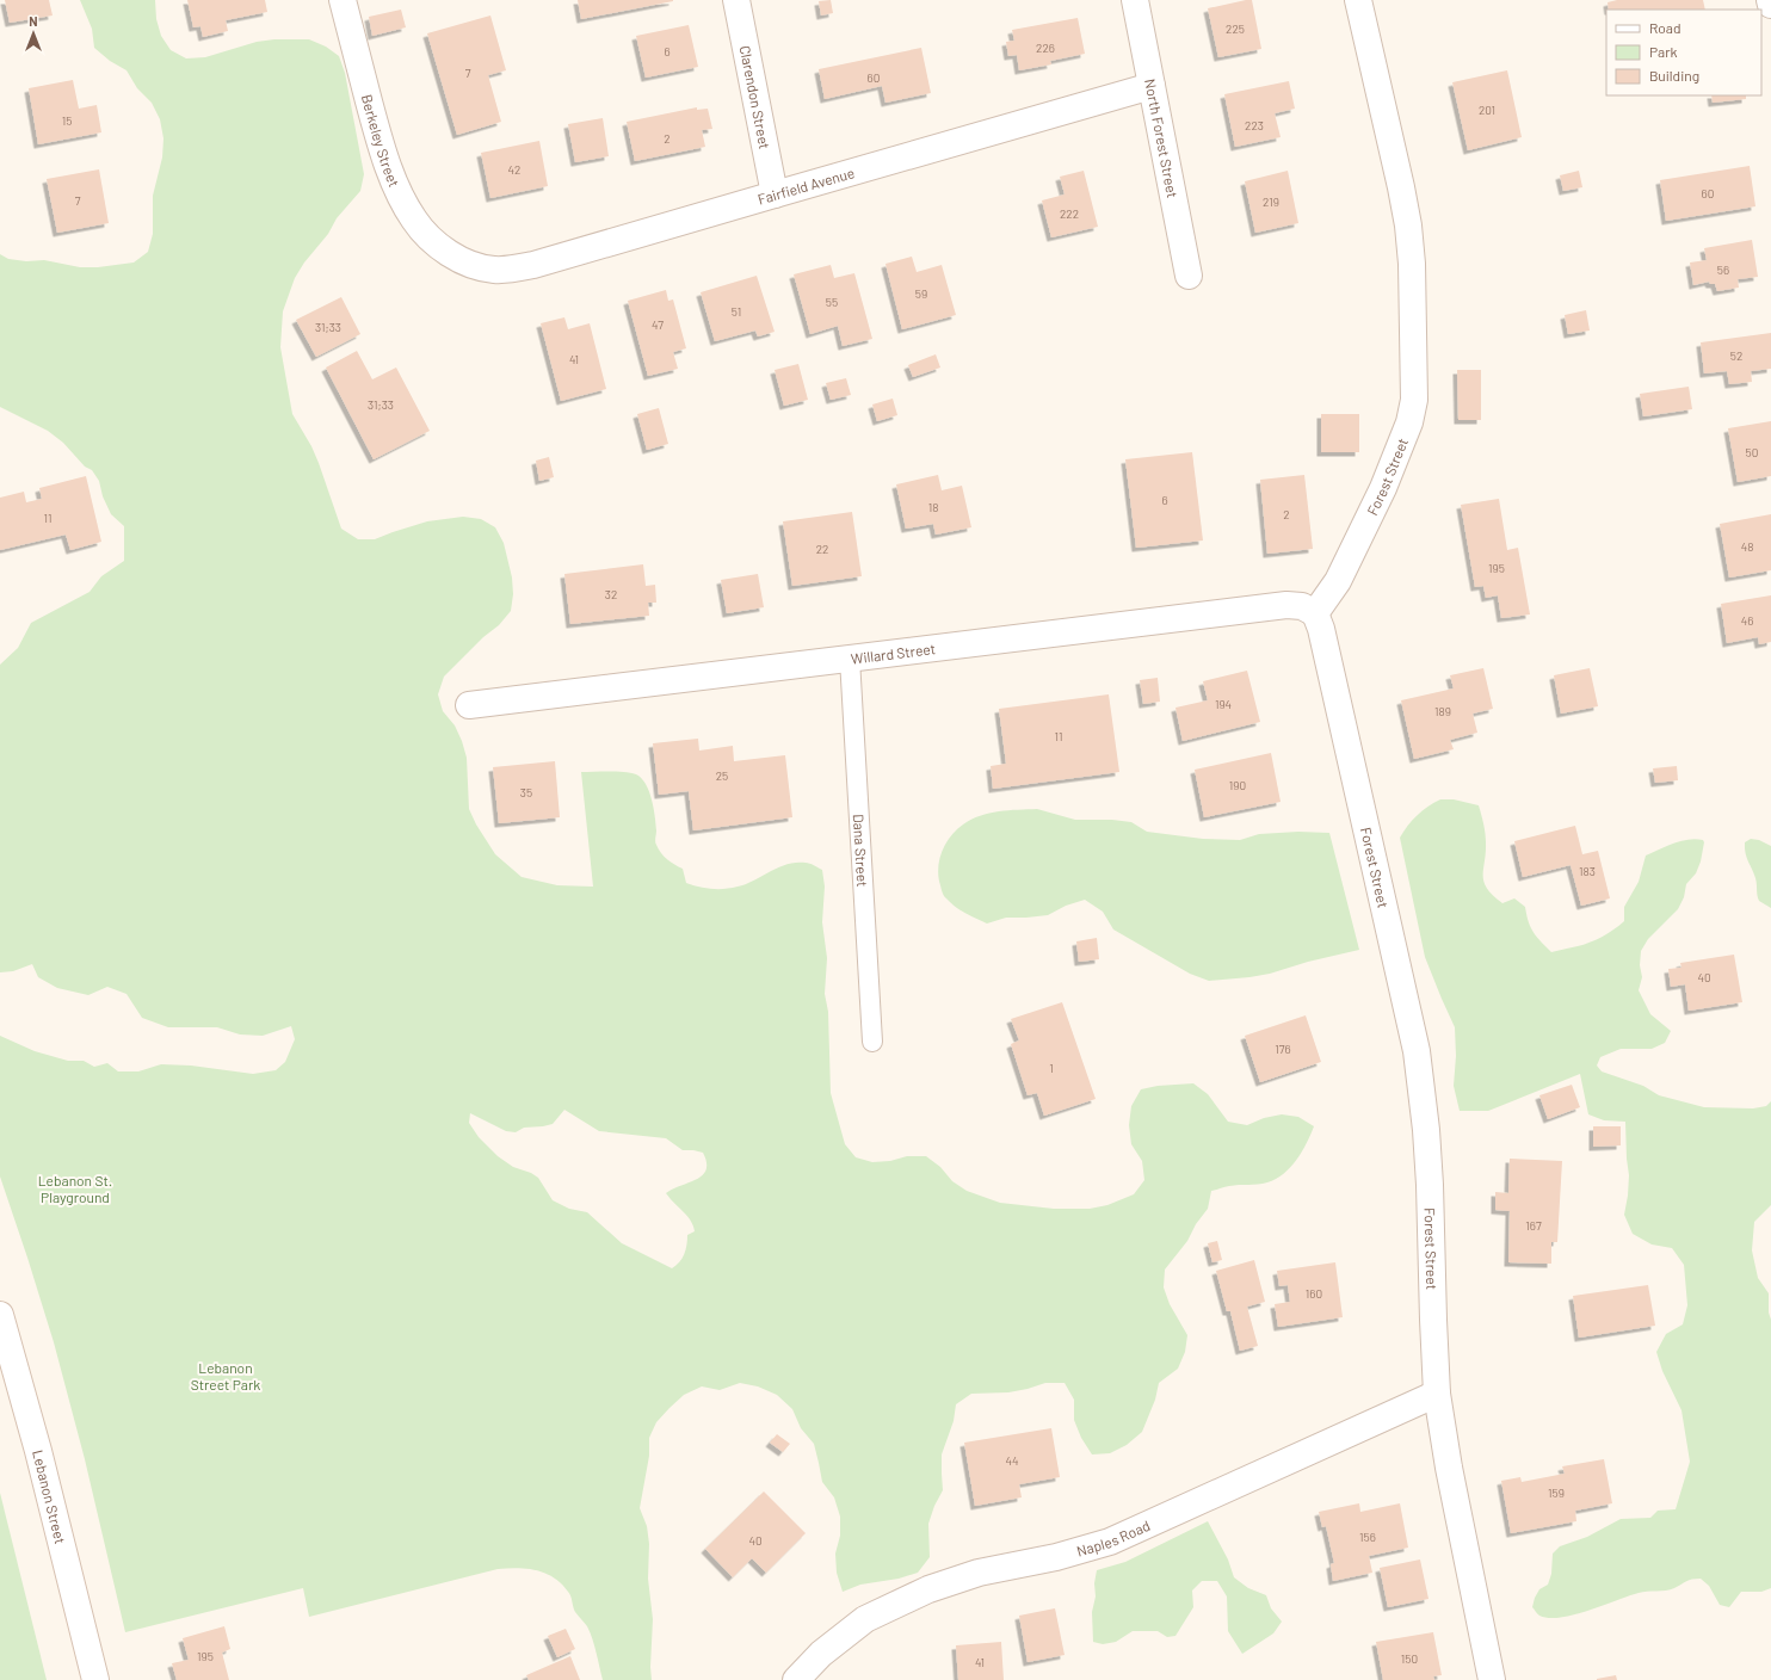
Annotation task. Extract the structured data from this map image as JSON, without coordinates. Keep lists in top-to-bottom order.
{
  "streets": {
    "street": [
      "Clarendon Street",
      "North Forest Street",
      "Berkeley Street",
      "Fairfield Avenue",
      "Forest Street",
      "Willard Street",
      "Lebanon Street",
      "Naples Road"
    ],
    "lane": ["Dana Street"]
  },
  "crossings": [
    ["Clarendon Street", "Fairfield Avenue"],
    ["North Forest Street", "Fairfield Avenue"],
    ["Berkeley Street", "Fairfield Avenue"],
    ["Forest Street", "Willard Street"],
    ["Forest Street", "Naples Road"],
    ["Willard Street", "Dana Street"]
  ],
  "parks": ["Lebanon St. Playground", "Lebanon Street Park"],
  "house_numbers": [
    "225",
    "226",
    "6",
    "7",
    "60",
    "201",
    "15",
    "223",
    "2",
    "42",
    "60",
    "7",
    "219",
    "222",
    "56",
    "59",
    "55",
    "51",
    "47",
    "31;33",
    "52",
    "41",
    "31;33",
    "50",
    "6",
    "18",
    "2",
    "11",
    "48",
    "22",
    "195",
    "32",
    "46",
    "194",
    "189",
    "11",
    "25",
    "190",
    "35",
    "183",
    "40",
    "176",
    "1",
    "167",
    "160",
    "44",
    "159",
    "156",
    "40",
    "195",
    "150",
    "41"
  ],
  "legend": ["Road", "Park", "Building"],
  "north": "top"
}
